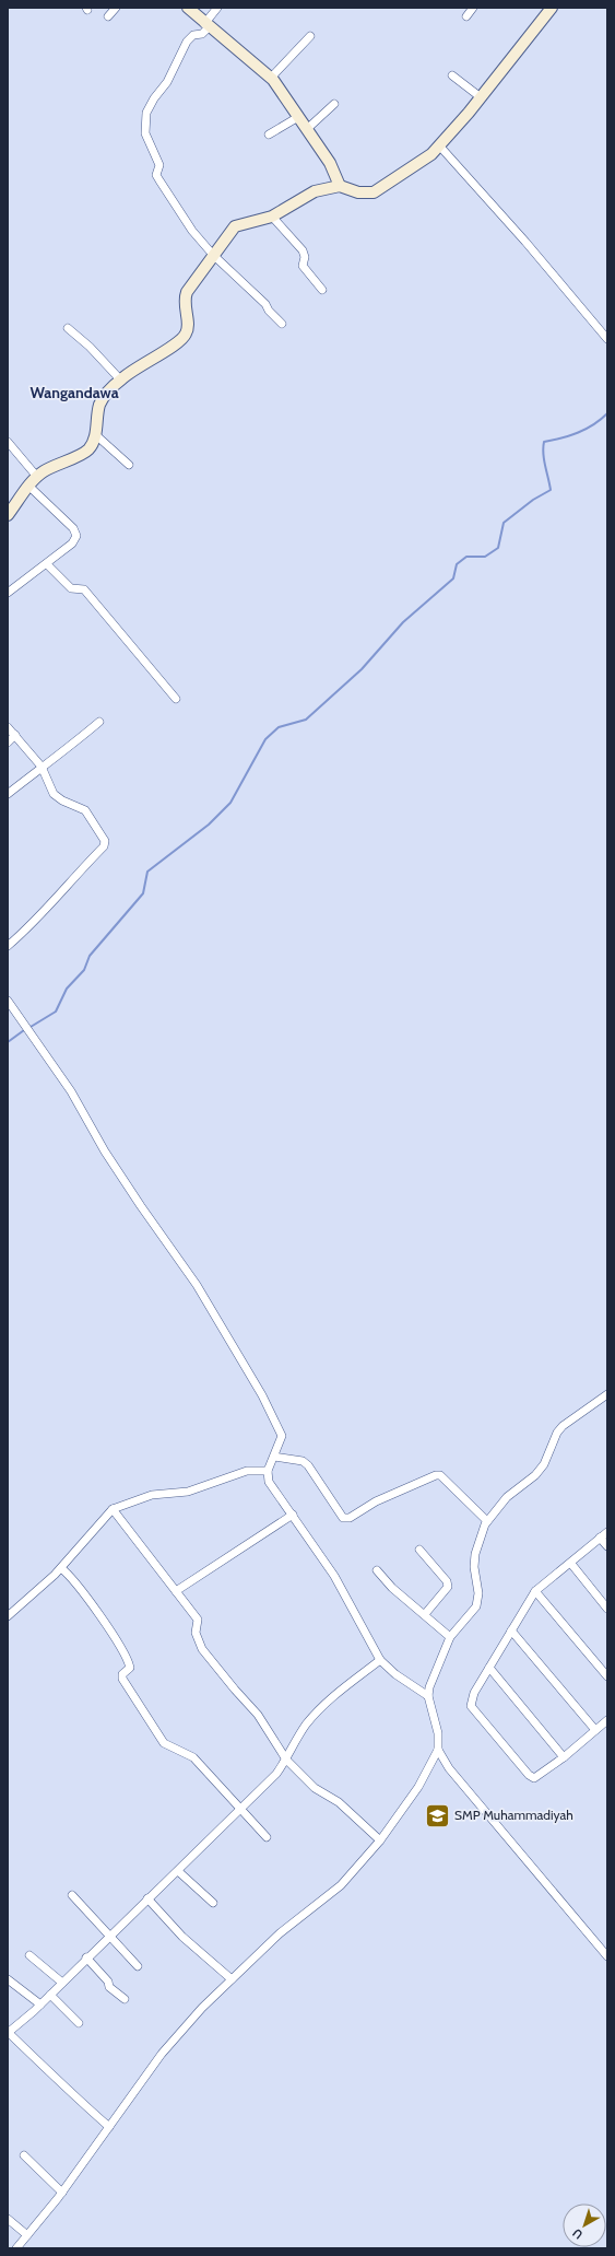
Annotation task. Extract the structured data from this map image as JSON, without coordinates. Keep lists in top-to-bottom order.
{
  "districts": ["Wangandawa"],
  "places": {
    "school or university": ["SMP Muhammadiyah"]
  },
  "north": "bottom left"
}
